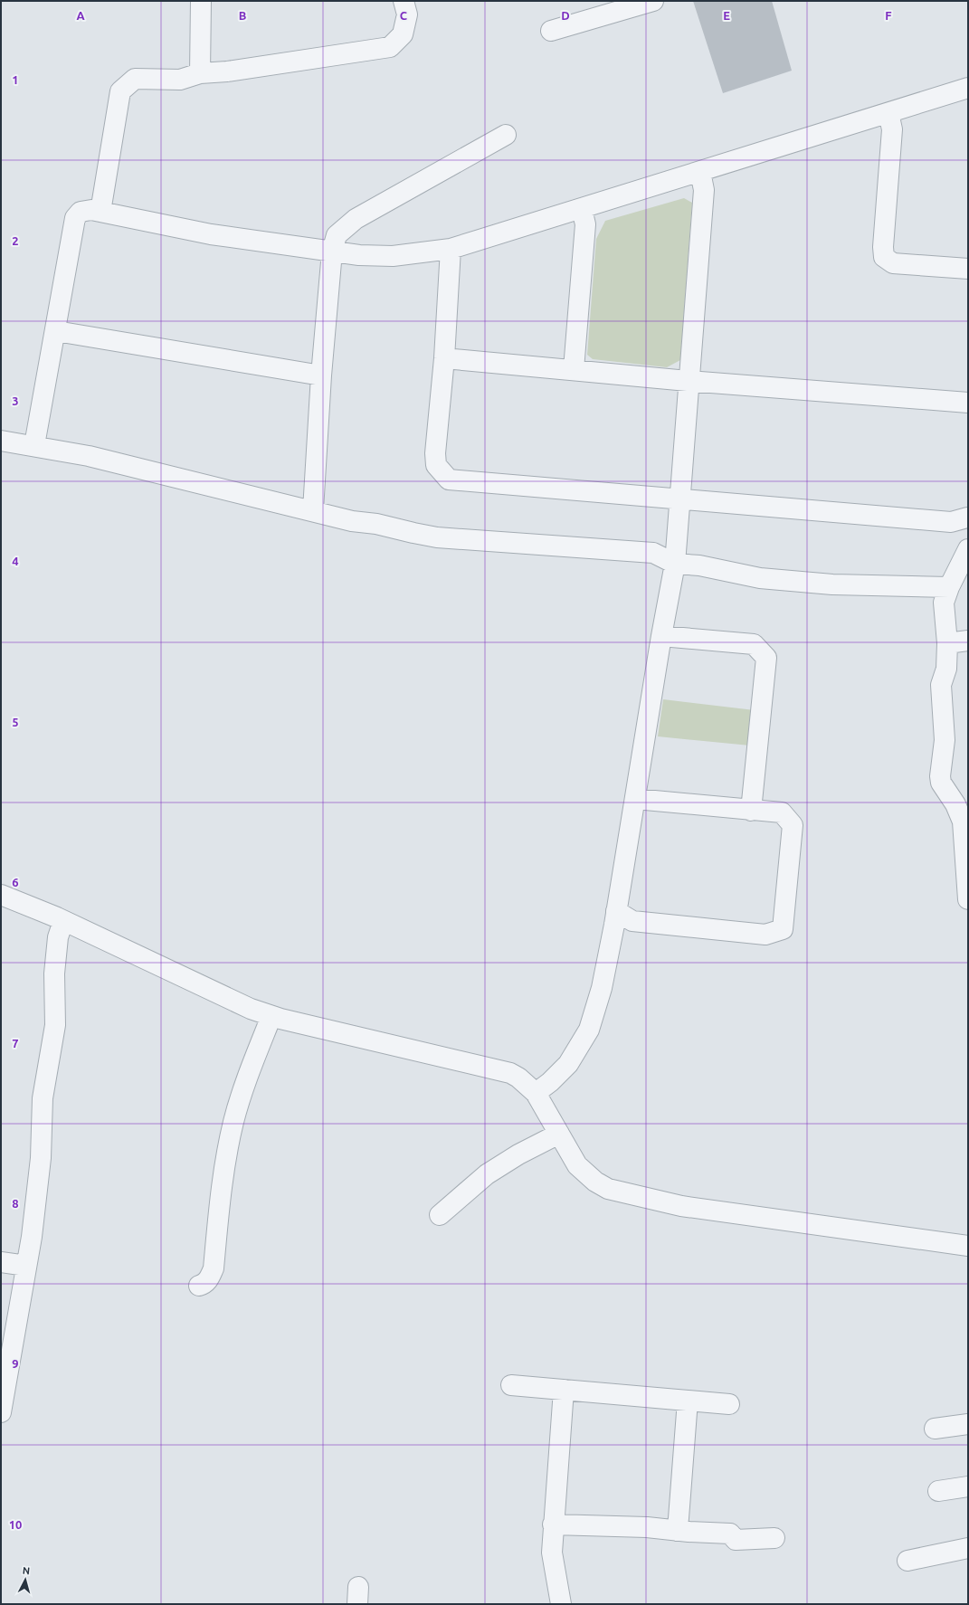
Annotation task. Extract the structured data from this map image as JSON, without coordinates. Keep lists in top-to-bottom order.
{
  "north": "top",
  "grid": {
    "columns": [
      "A",
      "B",
      "C",
      "D",
      "E",
      "F"
    ],
    "rows": [
      "1",
      "2",
      "3",
      "4",
      "5",
      "6",
      "7",
      "8",
      "9",
      "10"
    ]
  }
}
